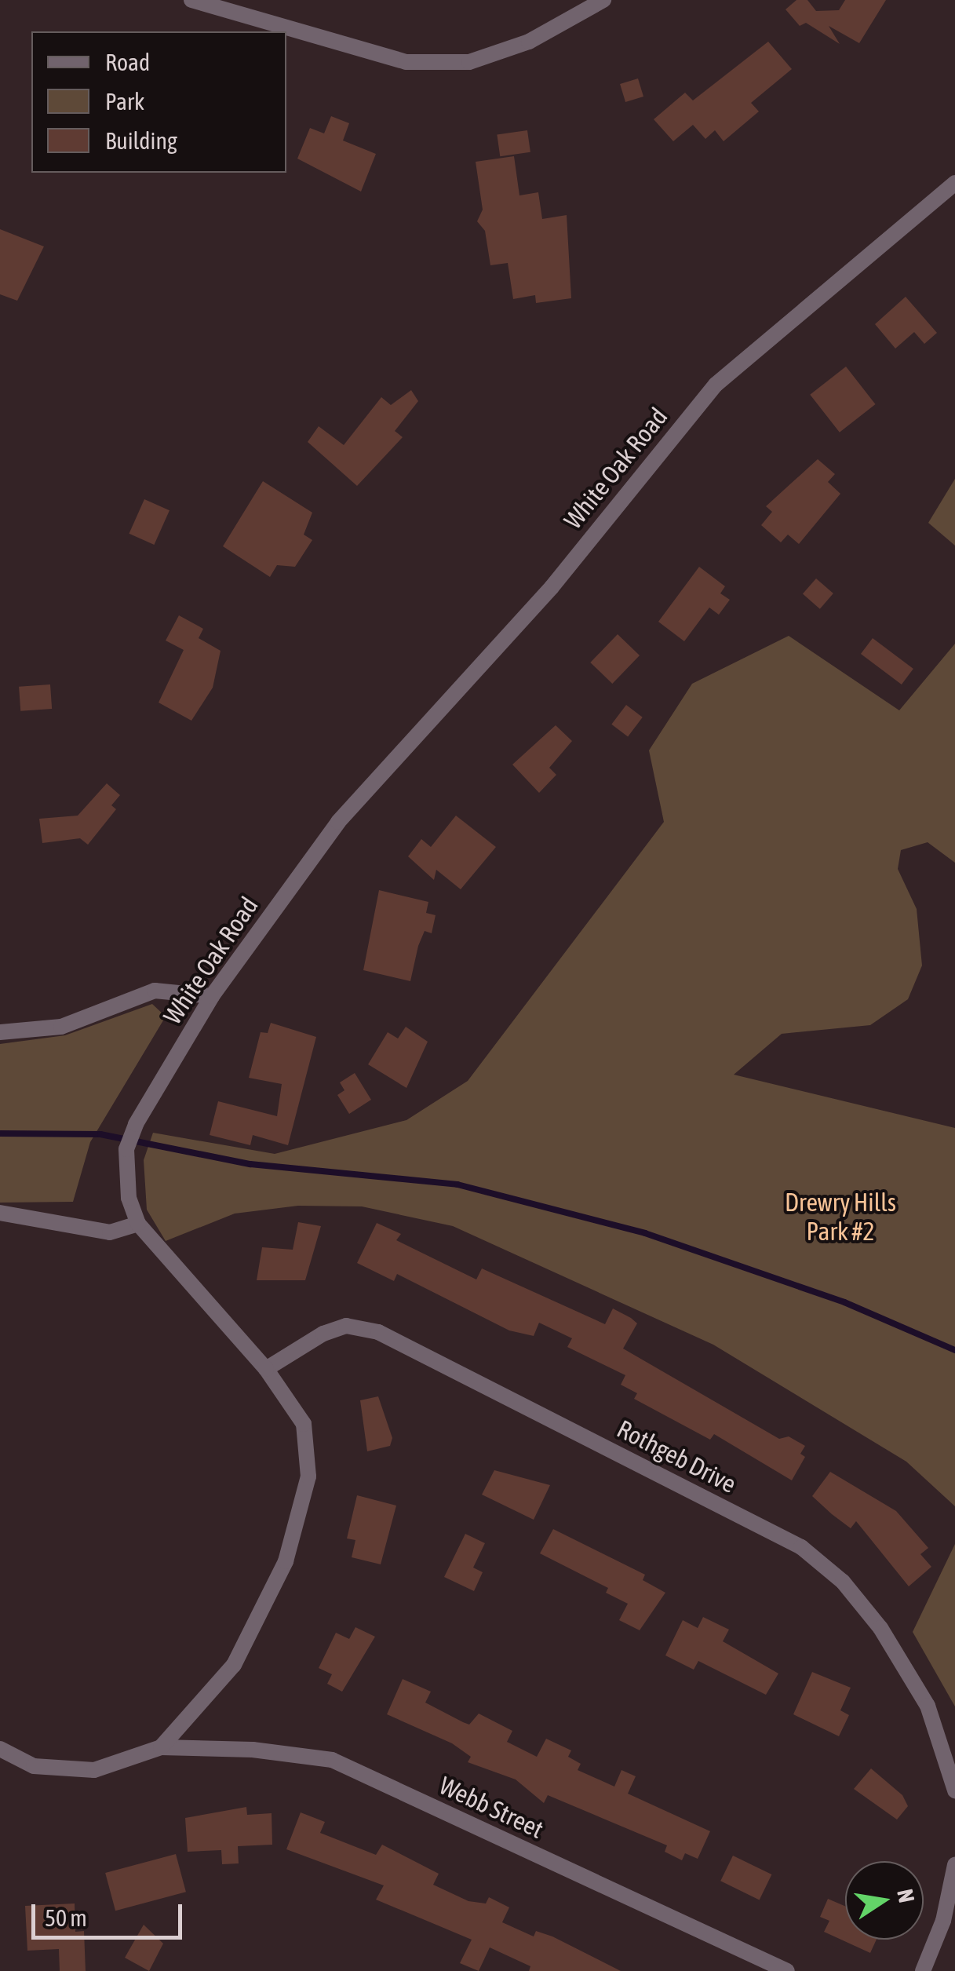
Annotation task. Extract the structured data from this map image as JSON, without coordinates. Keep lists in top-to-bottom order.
{
  "streets": {
    "street": ["White Oak Road", "Rothgeb Drive", "Webb Street"]
  },
  "crossings": [
    ["White Oak Road", "Rothgeb Drive"],
    ["White Oak Road", "Webb Street"]
  ],
  "parks": ["Drewry Hills Park #2"],
  "legend": ["Road", "Park", "Building"],
  "scale_bar": "50 m",
  "north": "right"
}
